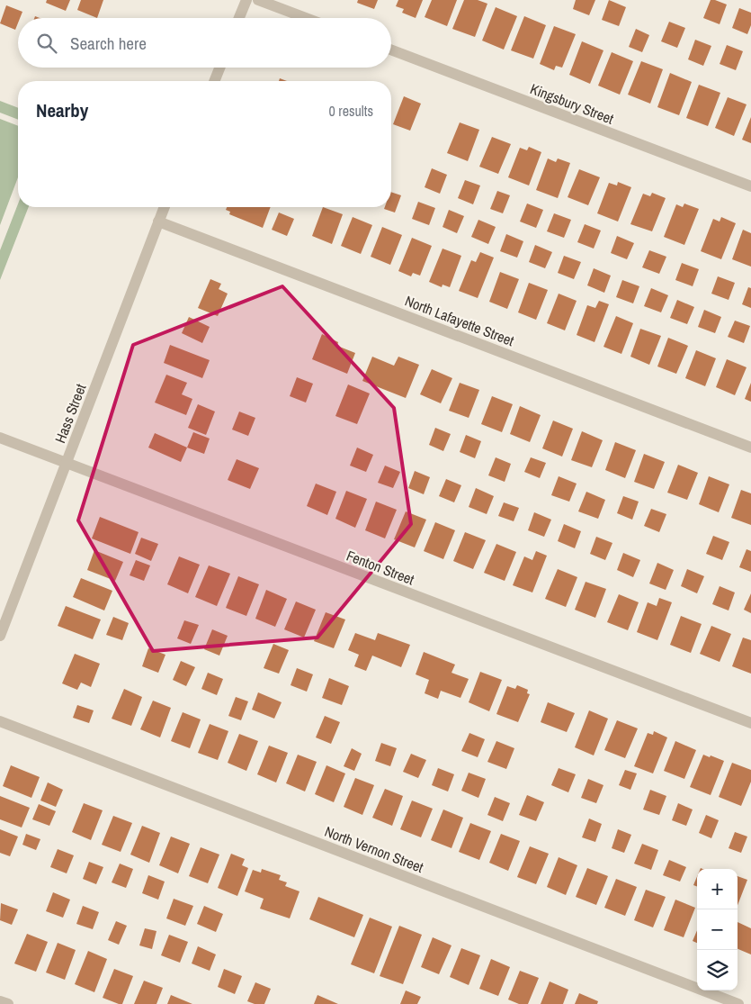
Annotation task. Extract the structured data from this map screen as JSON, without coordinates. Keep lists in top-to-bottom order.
{
  "streets": {
    "street": [
      "Kingsbury Street",
      "North Lafayette Street",
      "Hass Street",
      "Fenton Street",
      "North Vernon Street"
    ]
  },
  "crossings": [
    ["North Lafayette Street", "Hass Street"],
    ["Hass Street", "Fenton Street"]
  ],
  "page": {
    "search": "Search here",
    "heading": ["Nearby", "0 results"],
    "map_buttons": ["+", "−"]
  }
}
